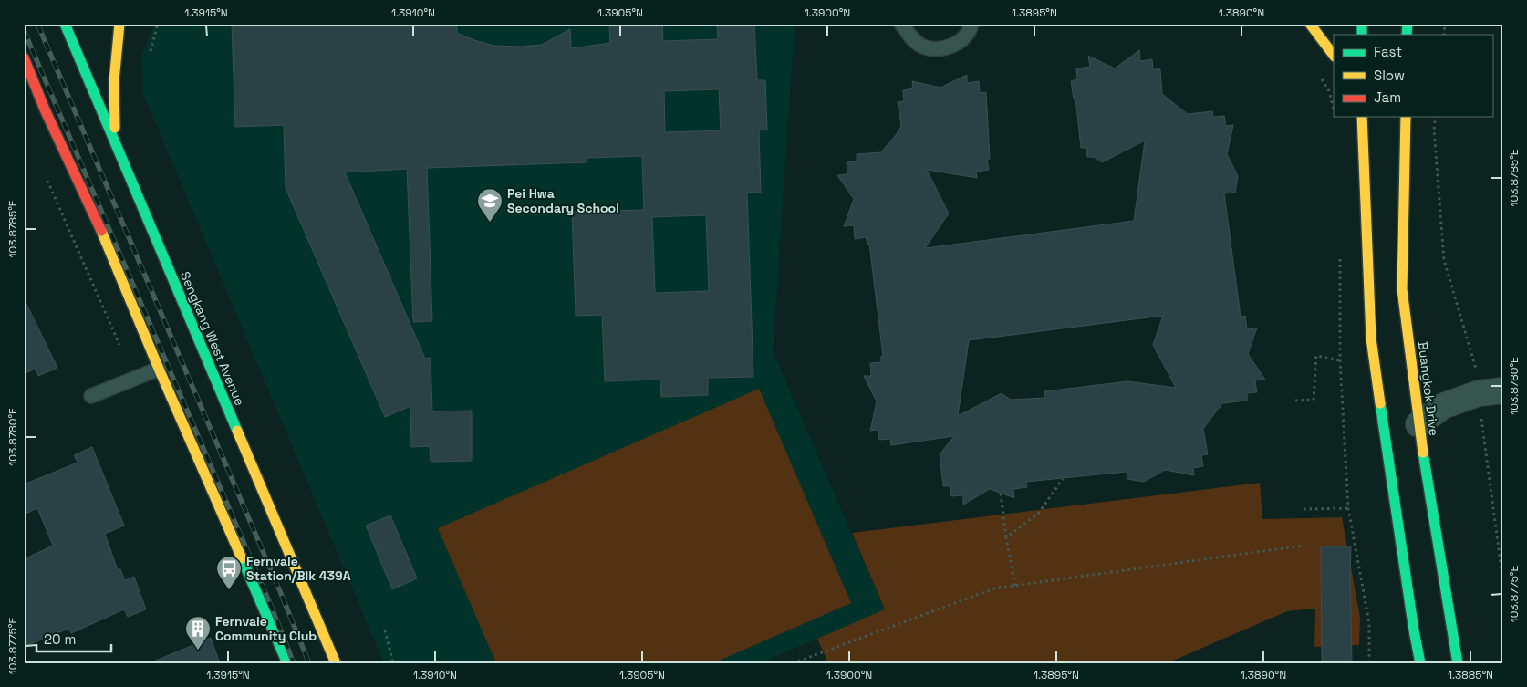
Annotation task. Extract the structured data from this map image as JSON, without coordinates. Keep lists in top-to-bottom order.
{
  "streets": {
    "main road": ["Sengkang West Avenue", "Buangkok Drive"]
  },
  "places": {
    "school or university": ["Pei Hwa Secondary School"],
    "bus stop": ["Fernvale Station/Blk 439A"],
    "building": ["Fernvale Community Club"]
  },
  "legend": ["Fast", "Slow", "Jam"],
  "scale_bar": "20 m",
  "coordinates": [
    "1.3915°N",
    "1.3910°N",
    "1.3905°N",
    "1.3900°N",
    "1.3895°N",
    "1.3890°N",
    "103.8785°E",
    "103.8780°E",
    "103.8775°E",
    "1.3885°N"
  ]
}
